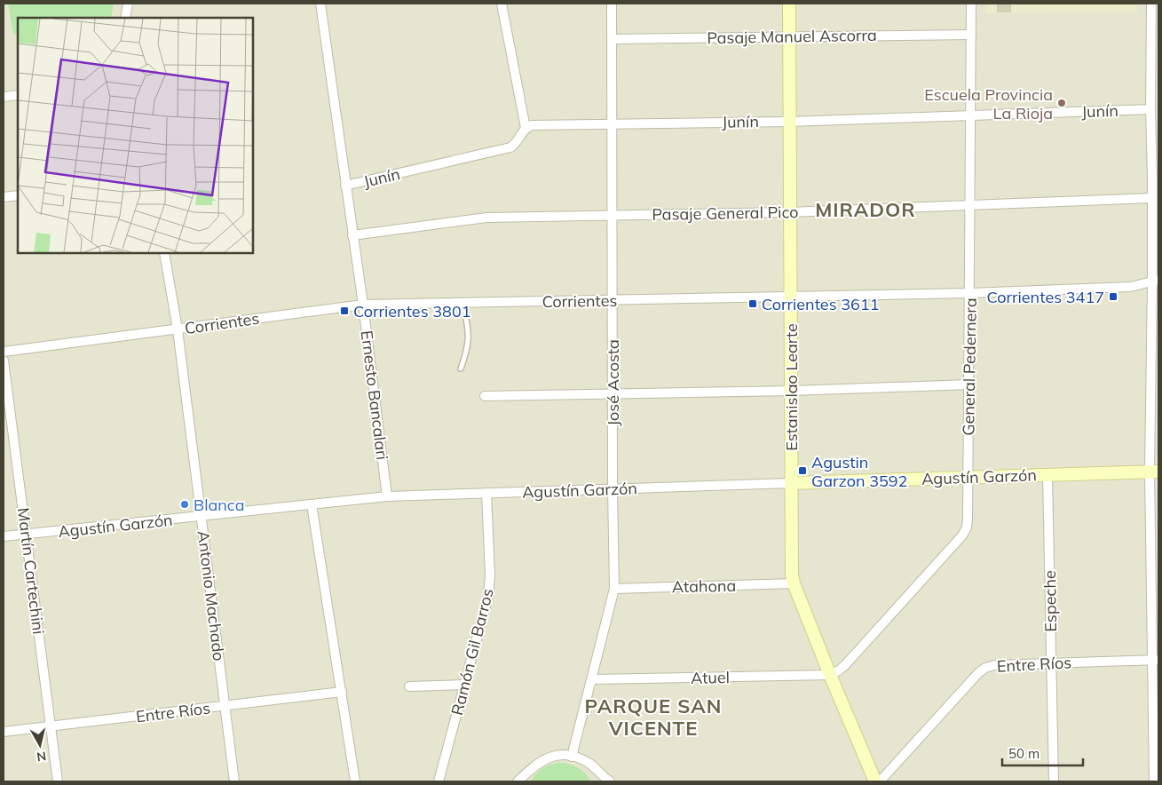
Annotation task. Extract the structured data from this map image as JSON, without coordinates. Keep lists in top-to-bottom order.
{
  "streets": {
    "main road": ["Estanislao Learte", "Agustín Garzón"],
    "street": [
      "Pasaje Manuel Ascorra",
      "Junín",
      "Pasaje General Pico",
      "Corrientes",
      "General Pedernera",
      "José Acosta",
      "Ernesto Bancalari",
      "Martín Cartechini",
      "Atahona",
      "Antonio Machado",
      "Espeche",
      "Ramón Gil Barros",
      "Entre Ríos",
      "Atuel"
    ]
  },
  "crossings": [
    ["Pasaje Manuel Ascorra", "General Pedernera"],
    ["Pasaje Manuel Ascorra", "José Acosta"],
    ["Pasaje Manuel Ascorra", "Estanislao Learte"],
    ["Junín", "General Pedernera"],
    ["Junín", "José Acosta"],
    ["Junín", "Estanislao Learte"],
    ["Junín", "Ernesto Bancalari"],
    ["Pasaje General Pico", "General Pedernera"],
    ["Pasaje General Pico", "José Acosta"],
    ["Pasaje General Pico", "Estanislao Learte"],
    ["Pasaje General Pico", "Ernesto Bancalari"],
    ["Corrientes", "General Pedernera"],
    ["Corrientes", "José Acosta"],
    ["Corrientes", "Estanislao Learte"],
    ["Corrientes", "Ernesto Bancalari"],
    ["Corrientes", "Antonio Machado"],
    ["General Pedernera", "Estanislao Learte"],
    ["General Pedernera", "Agustín Garzón"],
    ["General Pedernera", "Atuel"],
    ["José Acosta", "Agustín Garzón"],
    ["José Acosta", "Atahona"],
    ["José Acosta", "Atuel"],
    ["Estanislao Learte", "Agustín Garzón"],
    ["Estanislao Learte", "Atahona"],
    ["Estanislao Learte", "Atuel"],
    ["Ernesto Bancalari", "Agustín Garzón"],
    ["Agustín Garzón", "Martín Cartechini"],
    ["Agustín Garzón", "Antonio Machado"],
    ["Agustín Garzón", "Espeche"],
    ["Agustín Garzón", "Ramón Gil Barros"],
    ["Martín Cartechini", "Entre Ríos"],
    ["Antonio Machado", "Entre Ríos"],
    ["Espeche", "Entre Ríos"]
  ],
  "districts": ["MIRADOR", "PARQUE SAN VICENTE"],
  "places": {
    "other": ["Escuela Provincia La Rioja", "Blanca"],
    "transit": [
      "Corrientes 3417",
      "Corrientes 3611",
      "Corrientes 3801",
      "Agustin Garzon 3592"
    ]
  },
  "scale_bar": "50 m",
  "north": "bottom"
}
